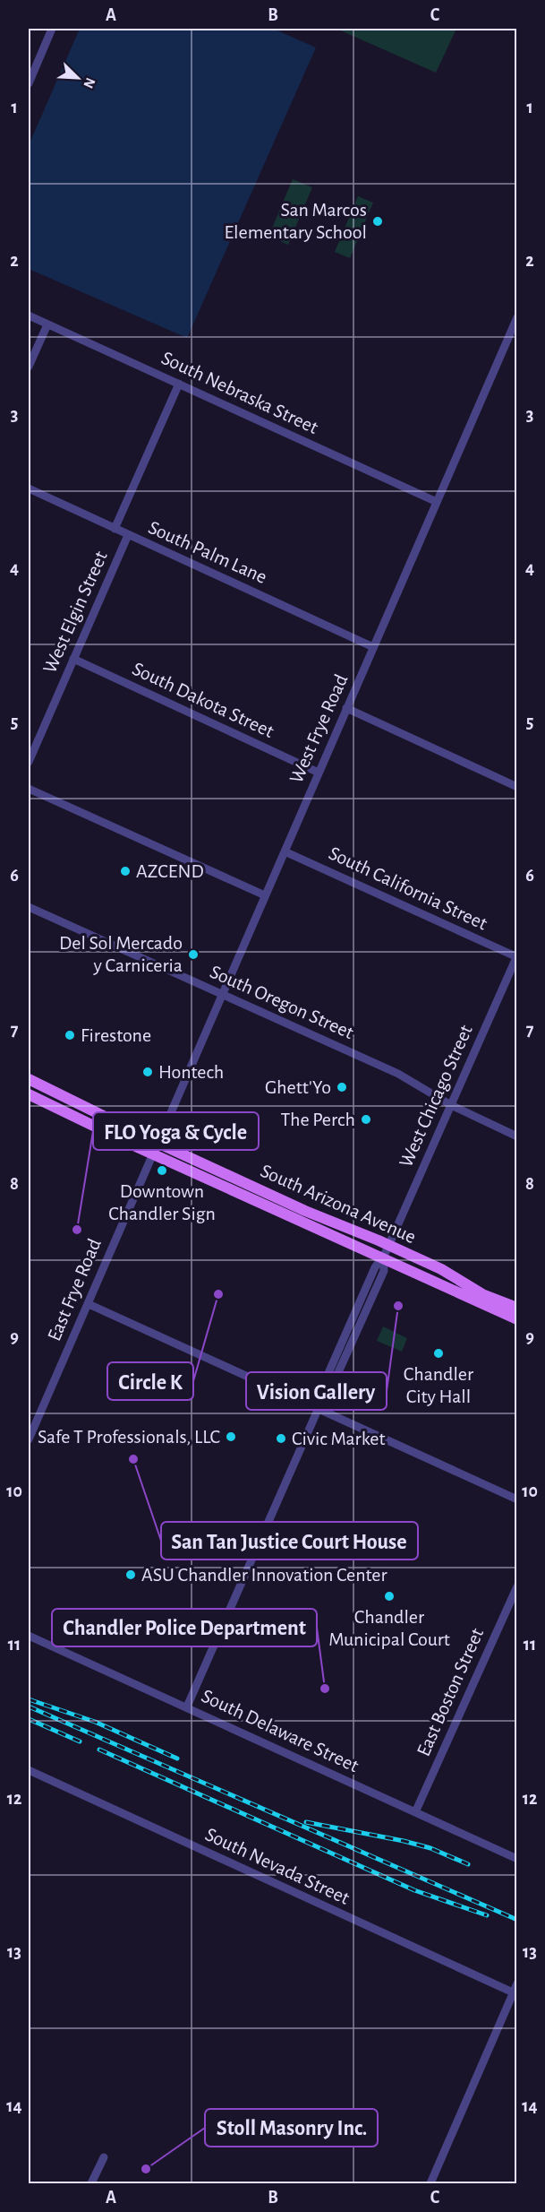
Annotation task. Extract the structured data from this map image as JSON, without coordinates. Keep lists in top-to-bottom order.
{
  "streets": {
    "main road": ["South Arizona Avenue"],
    "street": [
      "South Nebraska Street",
      "South Palm Lane",
      "West Elgin Street",
      "South Dakota Street",
      "West Frye Road",
      "South California Street",
      "South Oregon Street",
      "West Chicago Street",
      "East Frye Road",
      "East Boston Street",
      "South Delaware Street",
      "South Nevada Street"
    ]
  },
  "crossings": [
    ["South Nebraska Street", "West Elgin Street"],
    ["South Nebraska Street", "West Frye Road"],
    ["South Palm Lane", "West Elgin Street"],
    ["South Palm Lane", "West Frye Road"],
    ["West Elgin Street", "South Dakota Street"],
    ["South Dakota Street", "West Frye Road"],
    ["West Frye Road", "South California Street"],
    ["West Frye Road", "South Oregon Street"],
    ["West Frye Road", "South Arizona Avenue"],
    ["West Frye Road", "East Frye Road"],
    ["South California Street", "West Chicago Street"],
    ["South Oregon Street", "West Chicago Street"],
    ["West Chicago Street", "South Arizona Avenue"],
    ["West Chicago Street", "South Delaware Street"],
    ["South Arizona Avenue", "East Frye Road"],
    ["East Boston Street", "South Delaware Street"]
  ],
  "places": [
    "San Marcos Elementary School",
    "AZCEND",
    "Del Sol Mercado y Carniceria",
    "Firestone",
    "Hontech",
    "Ghett'Yo",
    "The Perch",
    "Downtown Chandler Sign",
    "FLO Yoga & Cycle",
    "Circle K",
    "Vision Gallery",
    "Chandler City Hall",
    "Safe T Professionals, LLC",
    "Civic Market",
    "San Tan Justice Court House",
    "ASU Chandler Innovation Center",
    "Chandler Municipal Court",
    "Chandler Police Department",
    "Stoll Masonry Inc."
  ],
  "north": "bottom right",
  "grid": {
    "columns": ["A", "B", "C"],
    "rows": [
      "1",
      "2",
      "3",
      "4",
      "5",
      "6",
      "7",
      "8",
      "9",
      "10",
      "11",
      "12",
      "13",
      "14"
    ]
  }
}
